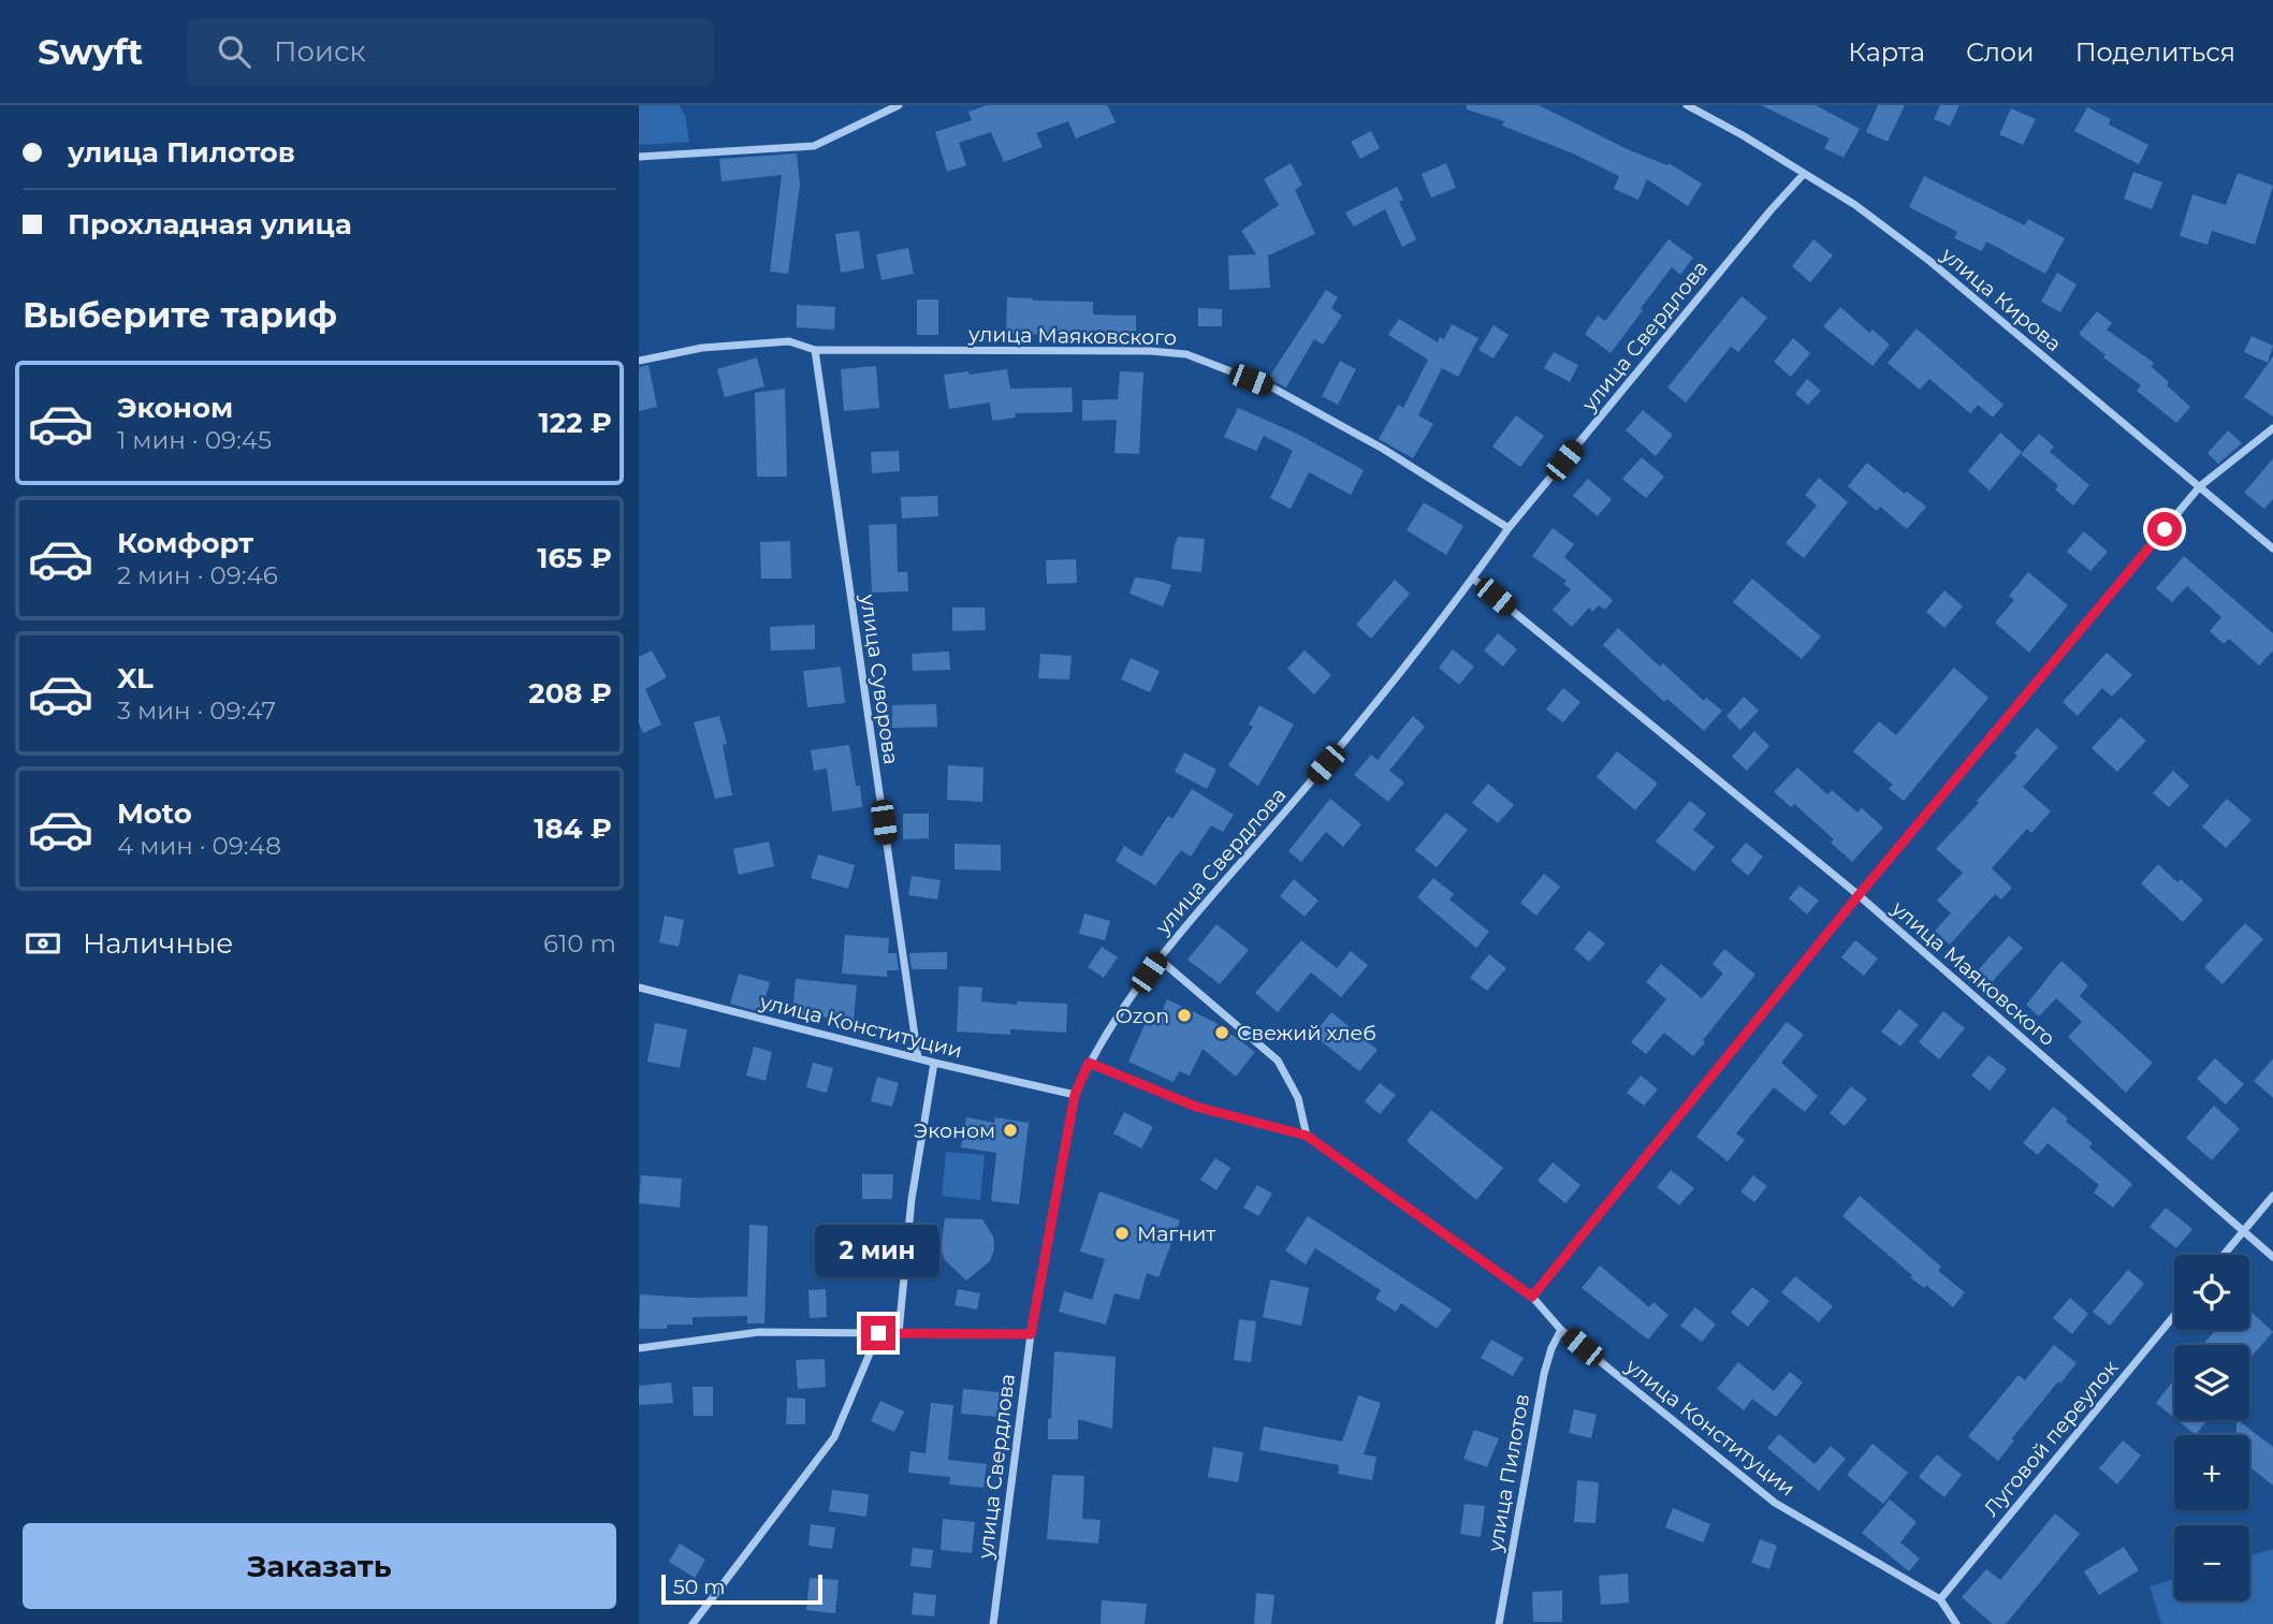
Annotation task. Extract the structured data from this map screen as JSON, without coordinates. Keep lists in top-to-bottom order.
{
  "streets": {
    "street": [
      "улица Кирова",
      "улица Маяковского",
      "улица Свердлова",
      "улица Суворова",
      "улица Конституции",
      "Луговой переулок",
      "улица Пилотов"
    ]
  },
  "crossings": [
    ["улица Кирова", "улица Свердлова"],
    ["улица Маяковского", "улица Свердлова"],
    ["улица Маяковского", "улица Суворова"],
    ["улица Свердлова", "улица Конституции"],
    ["улица Суворова", "улица Конституции"],
    ["улица Конституции", "Луговой переулок"],
    ["улица Конституции", "улица Пилотов"]
  ],
  "places": [
    "Ozon",
    "Свежий хлеб",
    "Эконом",
    "Магнит"
  ],
  "scale_bar": "50 m",
  "page": {
    "header": "Swyft",
    "search": "Поиск",
    "nav": ["Карта", "Слои", "Поделиться"],
    "banner": ["улица Пилотов", "Прохладная улица"],
    "heading": "Выберите тариф",
    "list": [
      {
        "name": "Эконом",
        "note": "1 мин · 09:45",
        "value": "122 ₽"
      },
      {
        "name": "Комфорт",
        "note": "2 мин · 09:46",
        "value": "165 ₽"
      },
      {
        "name": "XL",
        "note": "3 мин · 09:47",
        "value": "208 ₽"
      },
      {
        "name": "Moto",
        "note": "4 мин · 09:48",
        "value": "184 ₽"
      }
    ],
    "pay": ["Наличные", "610 m"],
    "bubble": "2 мин",
    "map_buttons": ["+", "−"],
    "buttons": "Заказать",
    "scale": "50 m"
  }
}
